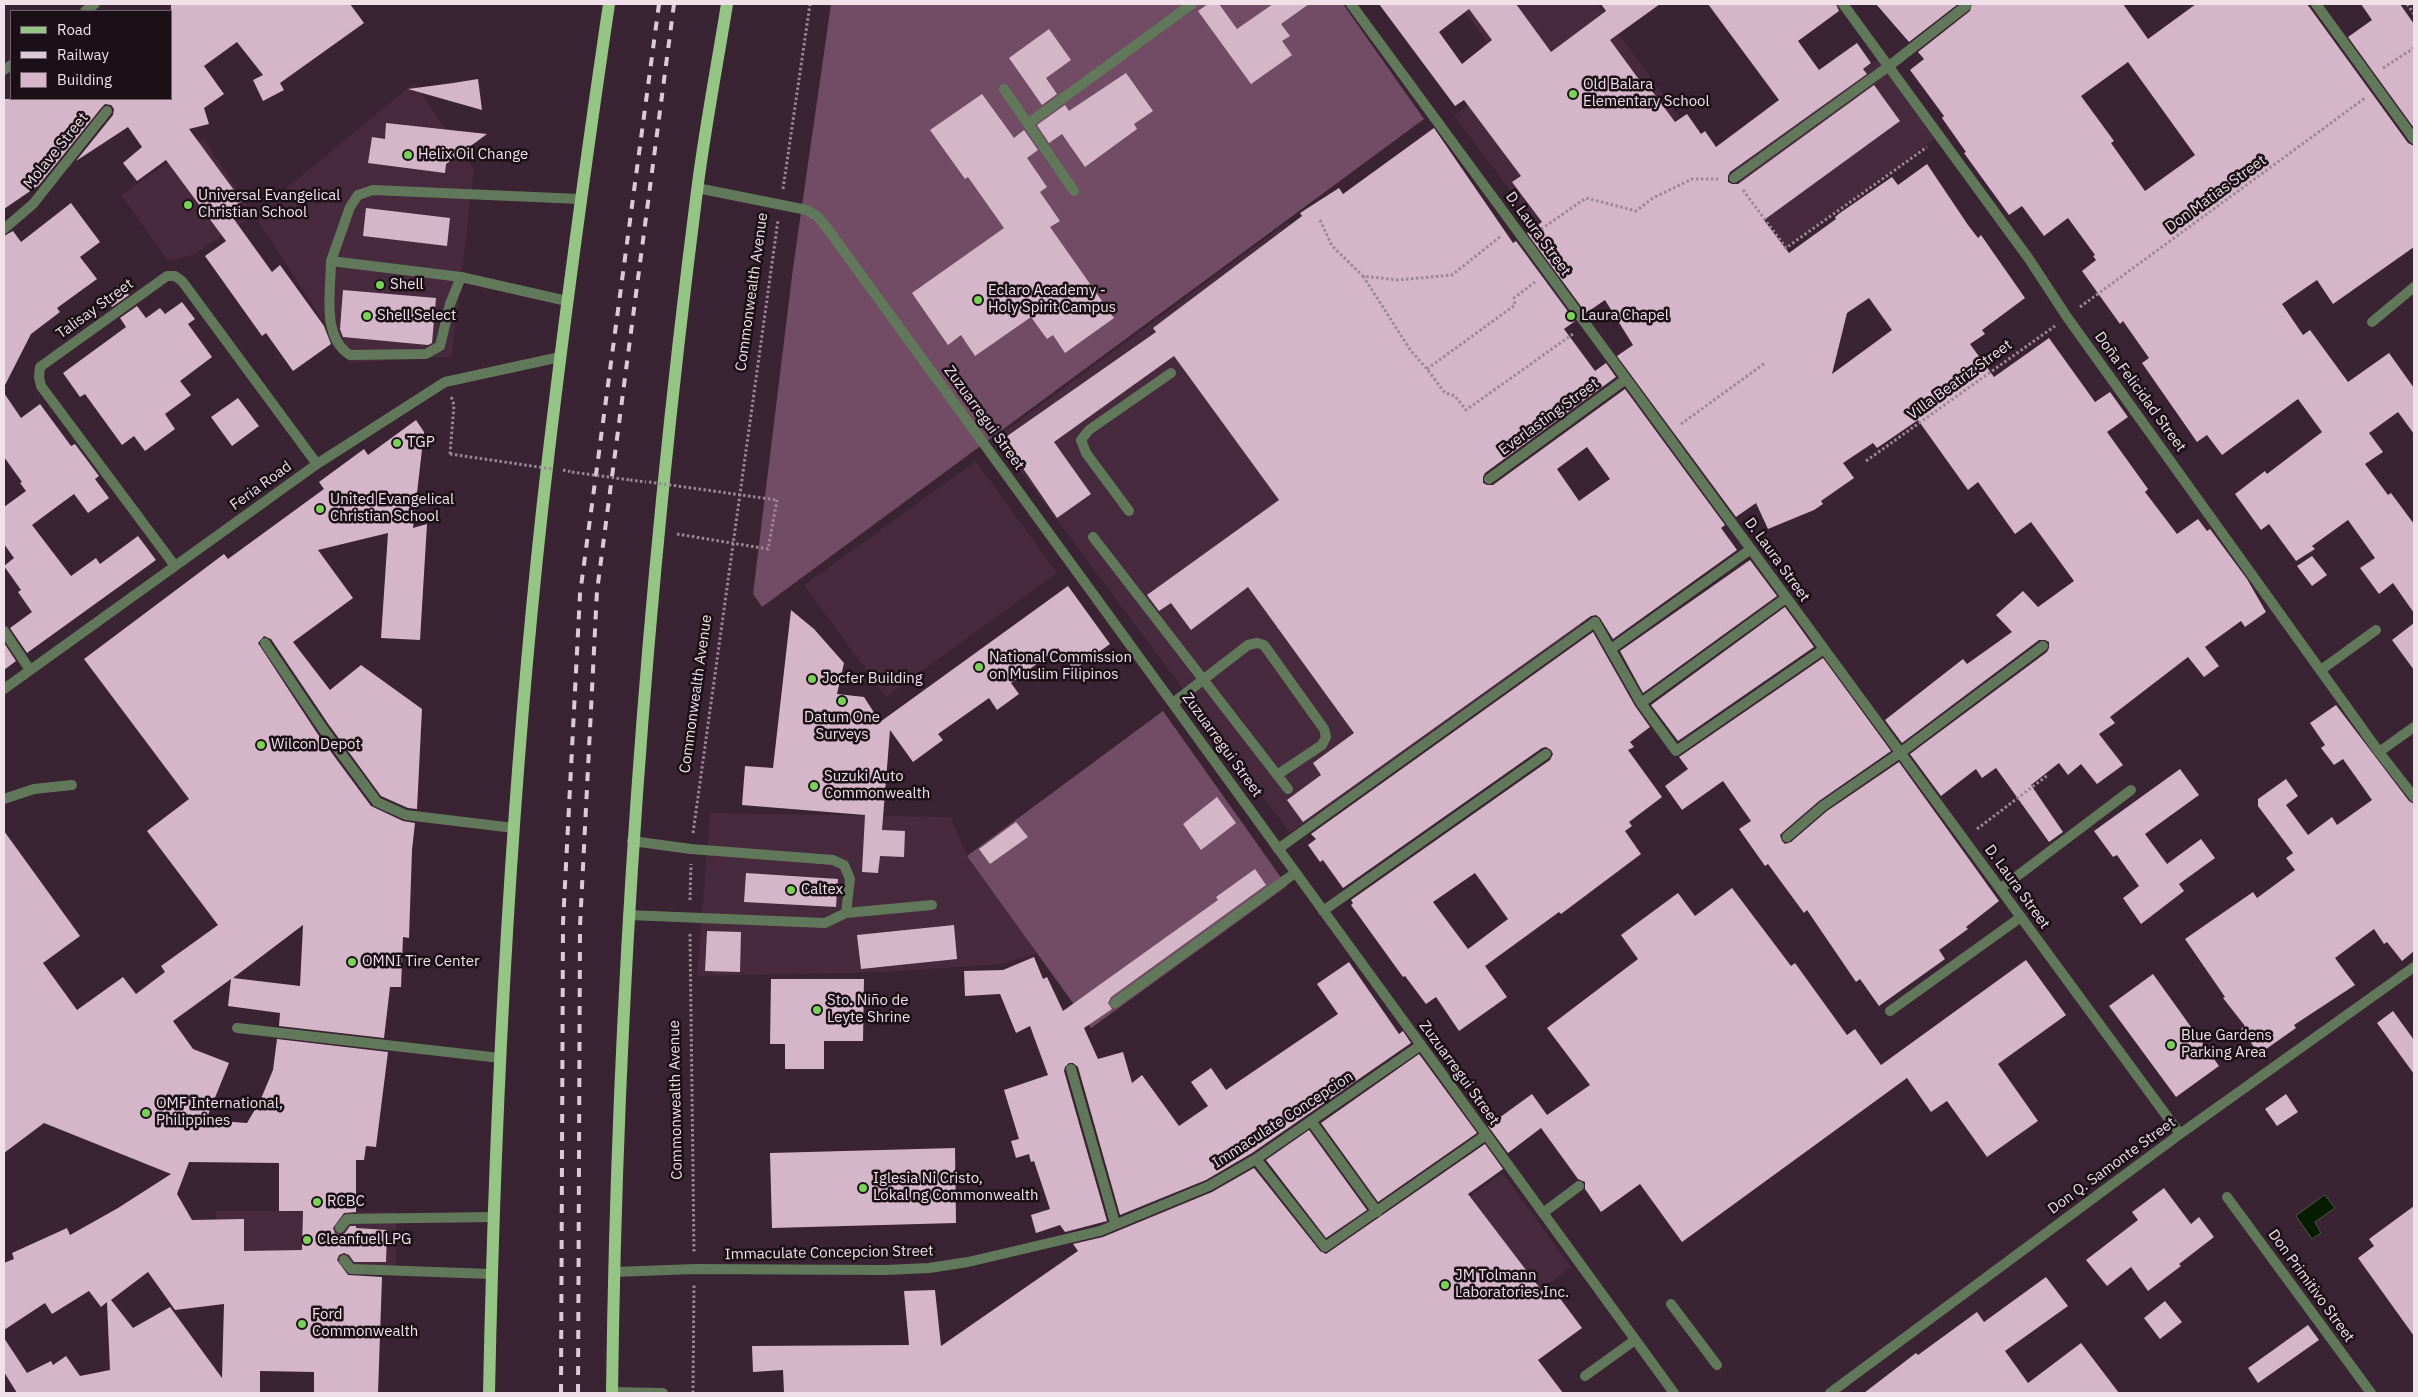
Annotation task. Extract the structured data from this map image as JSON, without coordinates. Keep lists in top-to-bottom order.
{
  "streets": {
    "street": [
      "Molave Street",
      "D. Laura Street",
      "Talisay Street",
      "Doña Felicidad Street",
      "Everlasting Street",
      "Zuzuarregui Street",
      "Feria Road",
      "Immaculate Concepcion",
      "Don Q. Samonte Street",
      "Immaculate Concepcion Street",
      "Don Primitivo Street"
    ],
    "path": ["Don Matias Street", "Commonwealth Avenue", "Villa Beatriz Street"]
  },
  "crossings": [
    ["Don Matias Street", "Villa Beatriz Street"],
    ["Don Matias Street", "Doña Felicidad Street"],
    ["D. Laura Street", "Everlasting Street"],
    ["D. Laura Street", "Don Q. Samonte Street"],
    ["Commonwealth Avenue", "Zuzuarregui Street"],
    ["Commonwealth Avenue", "Immaculate Concepcion Street"],
    ["Talisay Street", "Feria Road"],
    ["Villa Beatriz Street", "Doña Felicidad Street"],
    ["Zuzuarregui Street", "Immaculate Concepcion"],
    ["Immaculate Concepcion", "Immaculate Concepcion Street"]
  ],
  "places": [
    "Old Balara Elementary School",
    "Helix Oil Change",
    "Universal Evangelical Christian School",
    "Shell",
    "Eclaro Academy - Holy Spirit Campus",
    "Shell Select",
    "Laura Chapel",
    "TGP",
    "United Evangelical Christian School",
    "National Commission on Muslim Filipinos",
    "Jocfer Building",
    "Datum One Surveys",
    "Wilcon Depot",
    "Suzuki Auto Commonwealth",
    "Caltex",
    "OMNI Tire Center",
    "Sto. Niño de Leyte Shrine",
    "Blue Gardens Parking Area",
    "OMF International, Philippines",
    "Iglesia Ni Cristo, Lokal ng Commonwealth",
    "RCBC",
    "Cleanfuel LPG",
    "JM Tolmann Laboratories Inc.",
    "Ford Commonwealth"
  ],
  "legend": ["Road", "Railway", "Building"]
}
